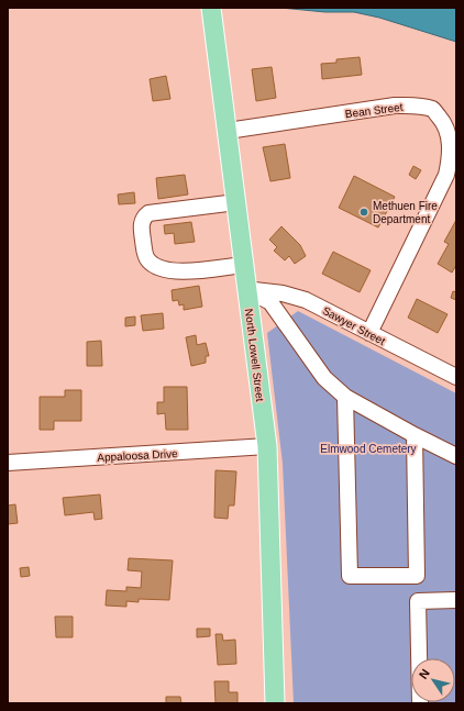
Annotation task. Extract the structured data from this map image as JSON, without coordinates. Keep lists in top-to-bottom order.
{
  "streets": {
    "main road": ["North Lowell Street"],
    "street": ["Bean Street", "Sawyer Street", "Appaloosa Drive"]
  },
  "crossings": [
    ["Bean Street", "Sawyer Street"],
    ["Bean Street", "North Lowell Street"],
    ["Sawyer Street", "North Lowell Street"],
    ["North Lowell Street", "Appaloosa Drive"]
  ],
  "parks": ["Elmwood Cemetery"],
  "places": ["Methuen Fire Department"],
  "north": "top left"
}
